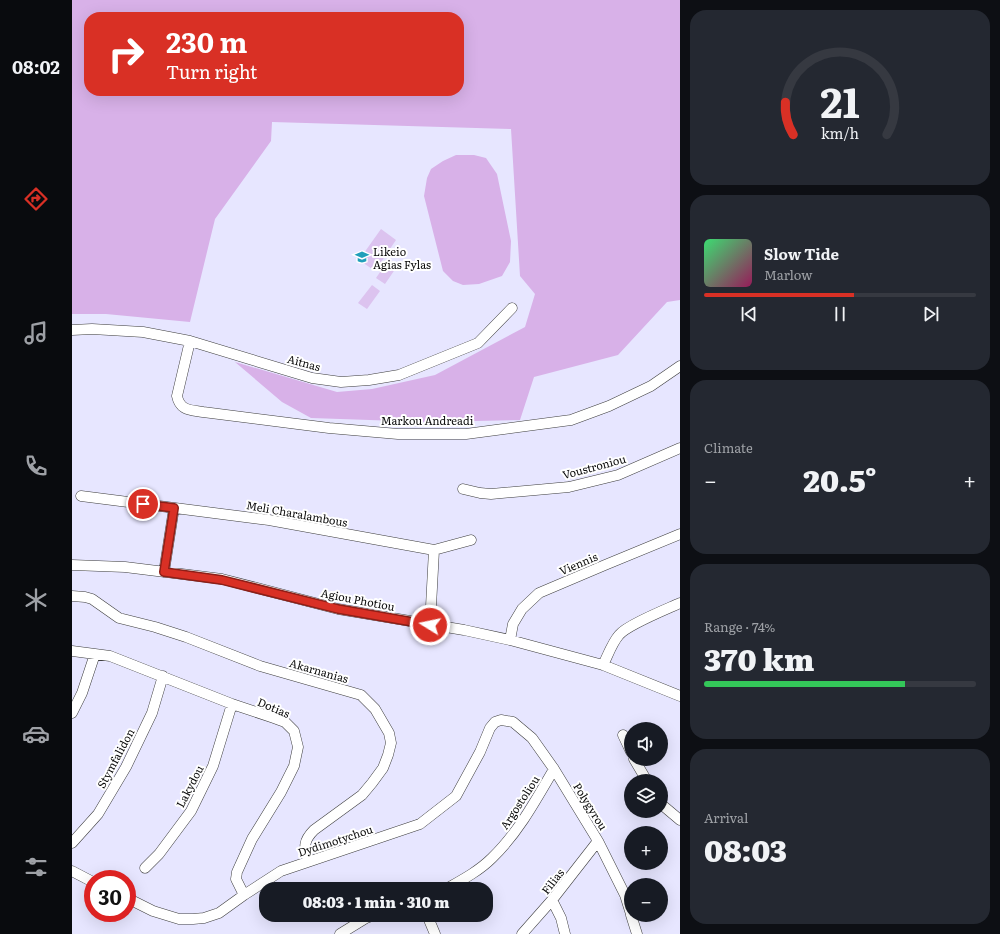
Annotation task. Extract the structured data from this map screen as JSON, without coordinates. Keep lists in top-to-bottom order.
{
  "streets": {
    "street": [
      "Aitnas",
      "Markou Andreadi",
      "Voustroniou",
      "Meli Charalambous",
      "Viennis",
      "Agiou Photiou",
      "Akarnanias",
      "Dotias",
      "Stymfalidon",
      "Lakydou",
      "Argostoliou",
      "Polygyrou",
      "Dydimotychou",
      "Filias"
    ]
  },
  "crossings": [
    ["Aitnas", "Markou Andreadi"],
    ["Viennis", "Agiou Photiou"],
    ["Akarnanias", "Dydimotychou"],
    ["Dotias", "Stymfalidon"],
    ["Dotias", "Lakydou"],
    ["Dotias", "Dydimotychou"],
    ["Argostoliou", "Polygyrou"],
    ["Polygyrou", "Dydimotychou"],
    ["Polygyrou", "Filias"]
  ],
  "places": {
    "school or university": ["Likeio Agias Fylas"]
  },
  "page": {
    "tabs": "08:02",
    "turn": ["230 m", "Turn right"],
    "song": ["Slow Tide", "Marlow"],
    "tile": [
      "Climate",
      ["Range · 74%", "370 km"],
      ["Arrival", "08:03"]
    ],
    "heat": ["−", "20.5°", "+"],
    "map_buttons": ["+", "−"],
    "limit": "30",
    "trip": "08:03 · 1 min · 310 m",
    "gauge": ["21", "km/h"]
  }
}
